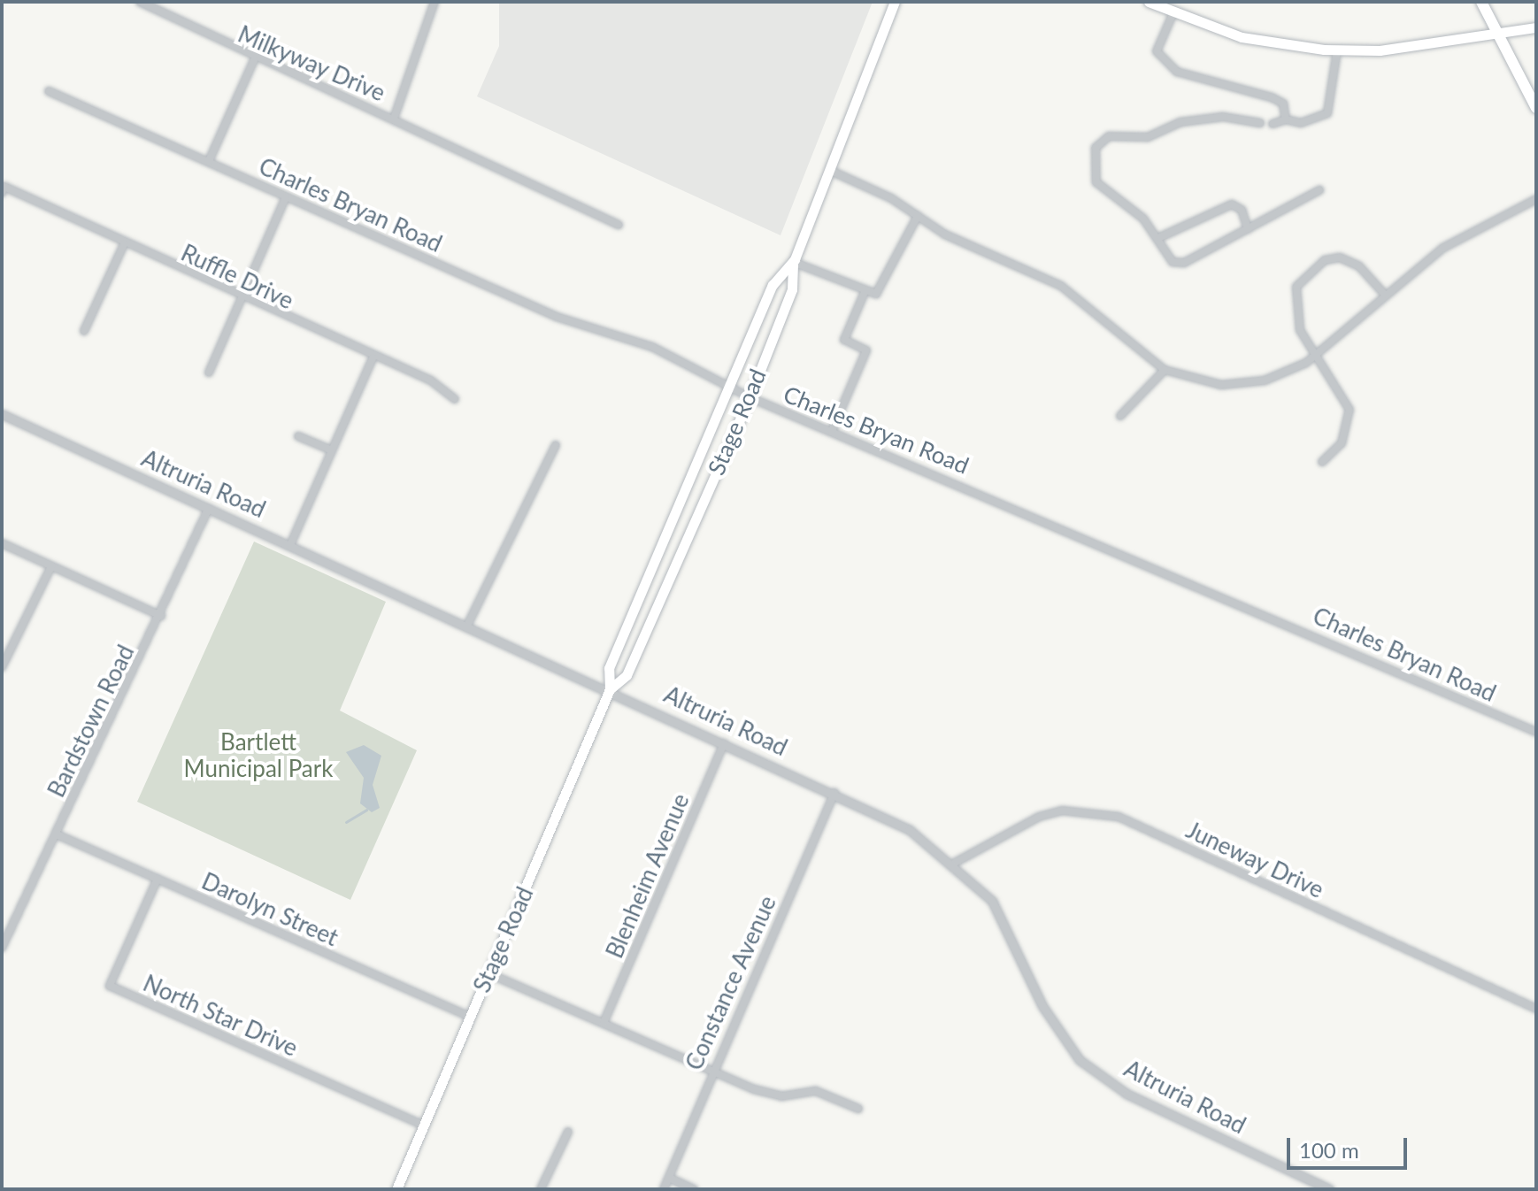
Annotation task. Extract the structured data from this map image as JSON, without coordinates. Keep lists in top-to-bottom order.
{
  "streets": {
    "main road": ["Stage Road"],
    "street": [
      "Milkyway Drive",
      "Charles Bryan Road",
      "Ruffle Drive",
      "Altruria Road",
      "Bardstown Road",
      "Juneway Drive",
      "Blenheim Avenue",
      "Darolyn Street",
      "Constance Avenue",
      "North Star Drive"
    ]
  },
  "crossings": [
    ["Charles Bryan Road", "Stage Road"],
    ["Stage Road", "Altruria Road"],
    ["Stage Road", "Darolyn Street"],
    ["Stage Road", "North Star Drive"],
    ["Altruria Road", "Bardstown Road"],
    ["Altruria Road", "Juneway Drive"],
    ["Altruria Road", "Blenheim Avenue"],
    ["Altruria Road", "Constance Avenue"],
    ["Bardstown Road", "Darolyn Street"],
    ["Darolyn Street", "North Star Drive"]
  ],
  "parks": ["Bartlett Municipal Park"],
  "scale_bar": "100 m"
}
